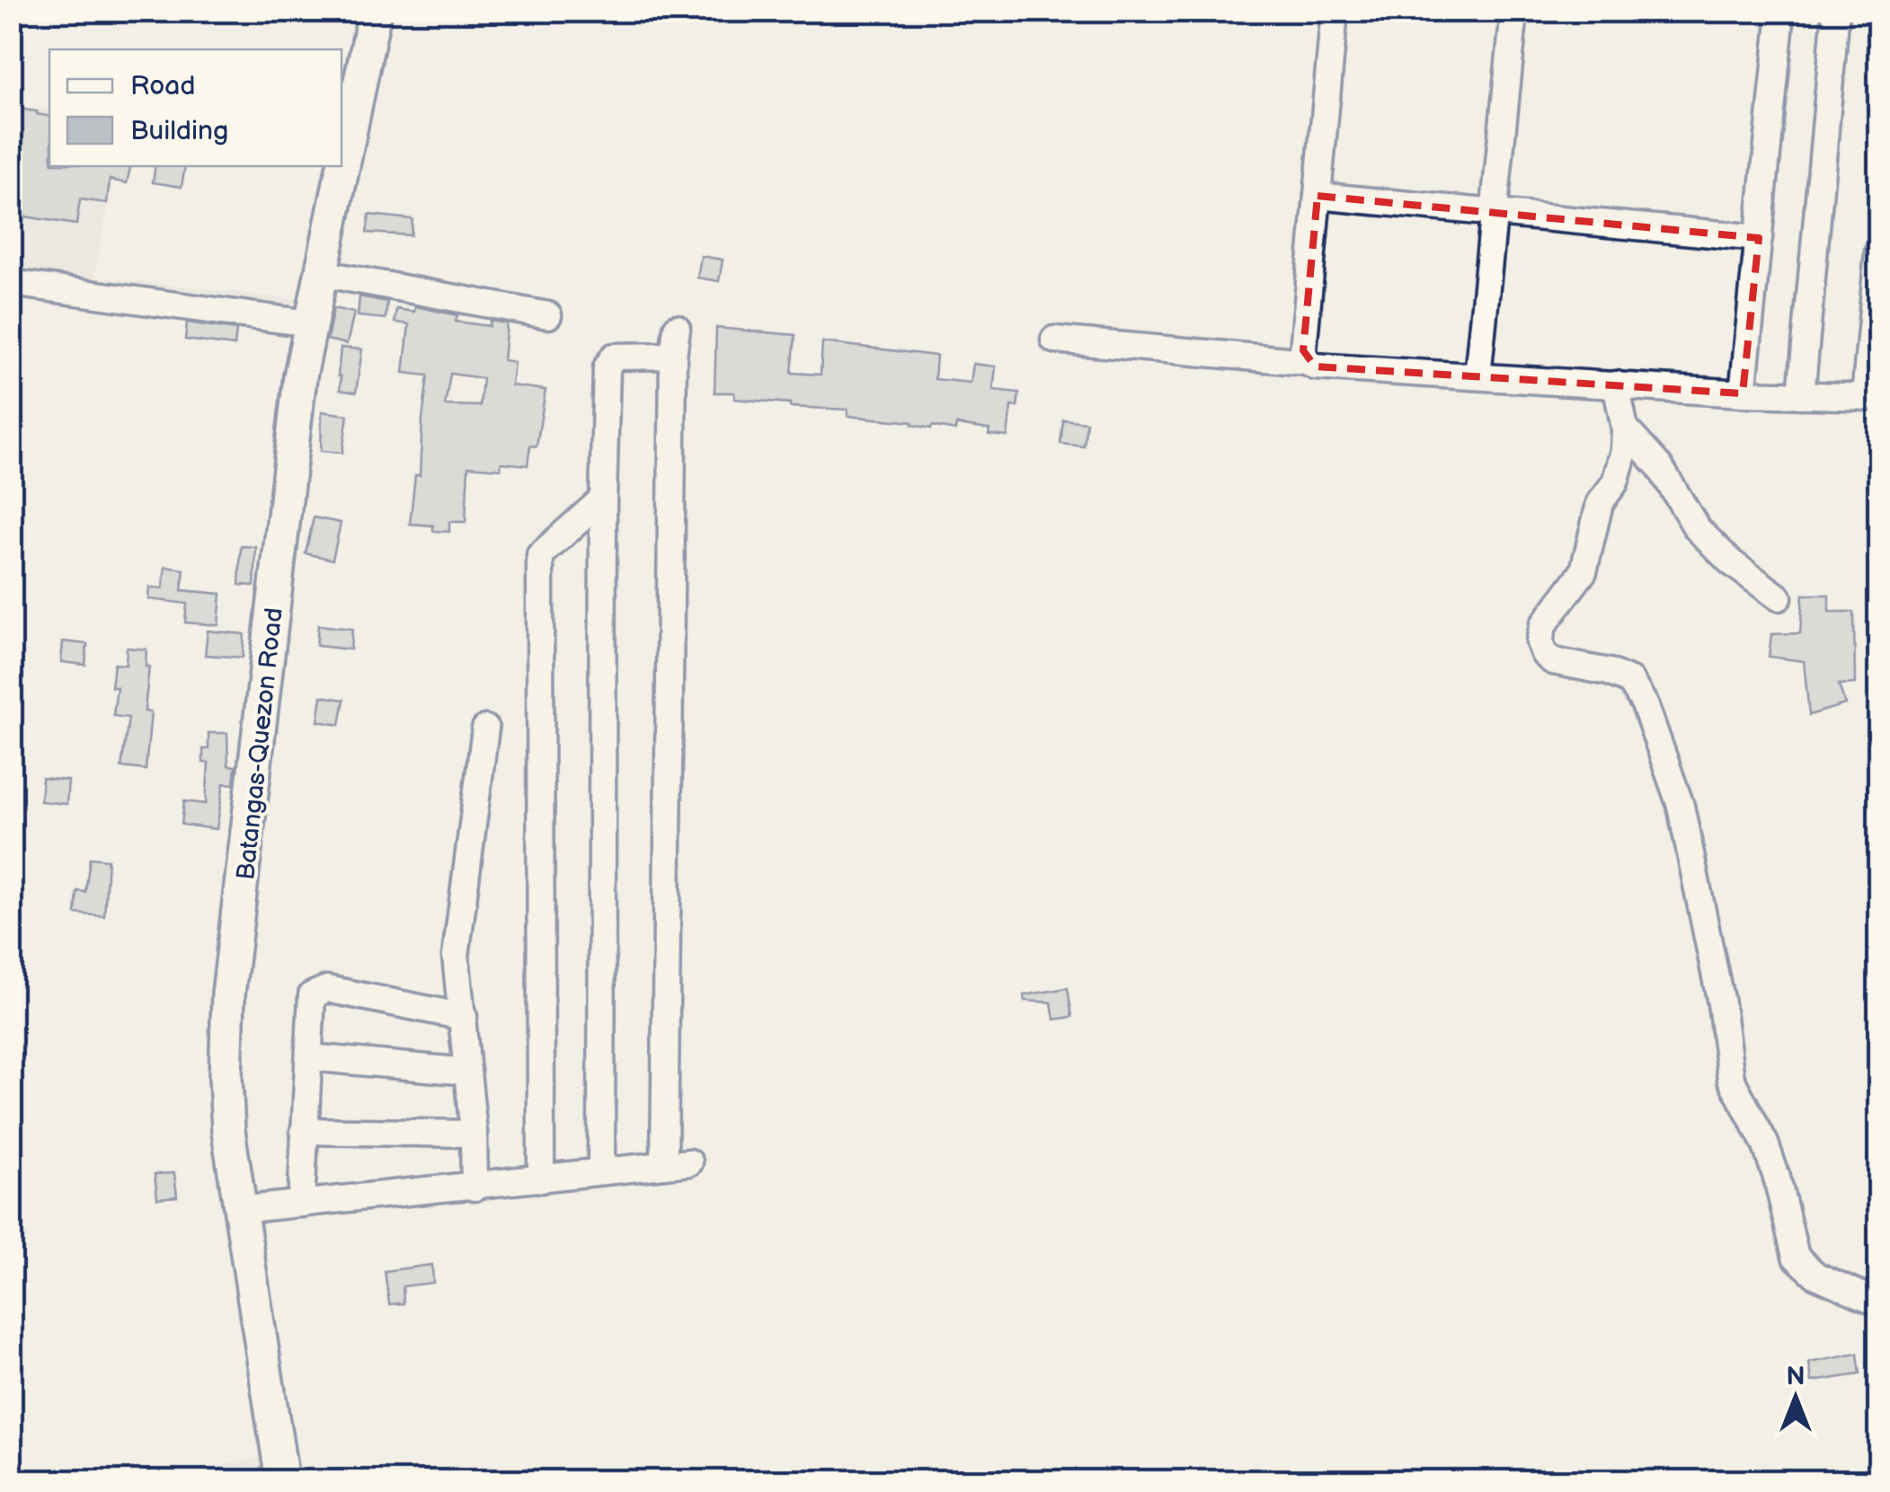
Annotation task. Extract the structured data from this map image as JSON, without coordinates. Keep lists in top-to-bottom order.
{
  "streets": {
    "main road": ["Batangas-Quezon Road"]
  },
  "legend": ["Road", "Building"],
  "north": "top"
}
